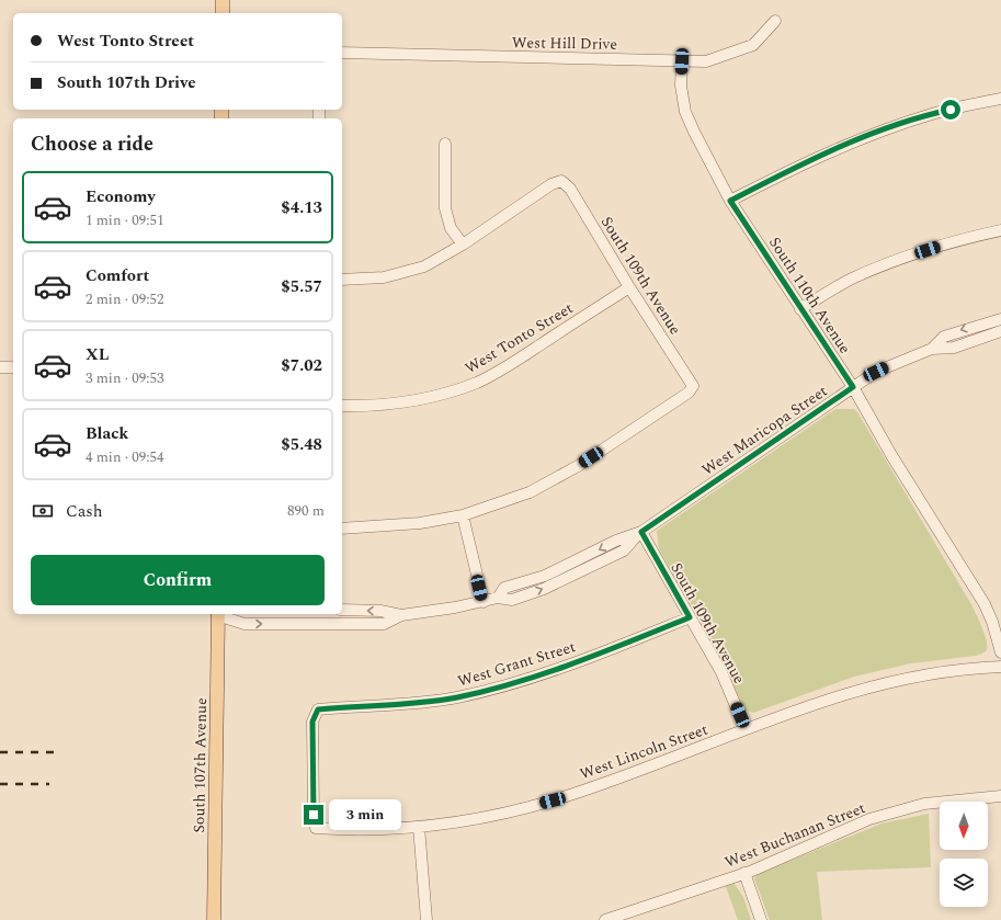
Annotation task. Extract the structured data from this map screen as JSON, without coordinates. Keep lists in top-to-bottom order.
{
  "streets": {
    "main road": ["South 107th Avenue"],
    "street": [
      "West Hill Drive",
      "South 109th Avenue",
      "South 110th Avenue",
      "West Tonto Street",
      "West Maricopa Street",
      "West Grant Street",
      "West Lincoln Street",
      "West Buchanan Street"
    ]
  },
  "crossings": [
    ["West Hill Drive", "South 110th Avenue"],
    ["South 109th Avenue", "West Tonto Street"],
    ["South 109th Avenue", "West Maricopa Street"],
    ["South 109th Avenue", "West Grant Street"],
    ["South 109th Avenue", "West Lincoln Street"],
    ["South 110th Avenue", "West Maricopa Street"],
    ["West Maricopa Street", "South 107th Avenue"],
    ["West Grant Street", "West Lincoln Street"]
  ],
  "north": "bottom",
  "page": {
    "banner": ["West Tonto Street", "South 107th Drive"],
    "heading": "Choose a ride",
    "list": [
      {
        "name": "Economy",
        "note": "1 min · 09:51",
        "value": "$4.13"
      },
      {
        "name": "Comfort",
        "note": "2 min · 09:52",
        "value": "$5.57"
      },
      {
        "name": "XL",
        "note": "3 min · 09:53",
        "value": "$7.02"
      },
      {
        "name": "Black",
        "note": "4 min · 09:54",
        "value": "$5.48"
      }
    ],
    "pay": ["Cash", "890 m"],
    "buttons": "Confirm",
    "bubble": "3 min"
  }
}
